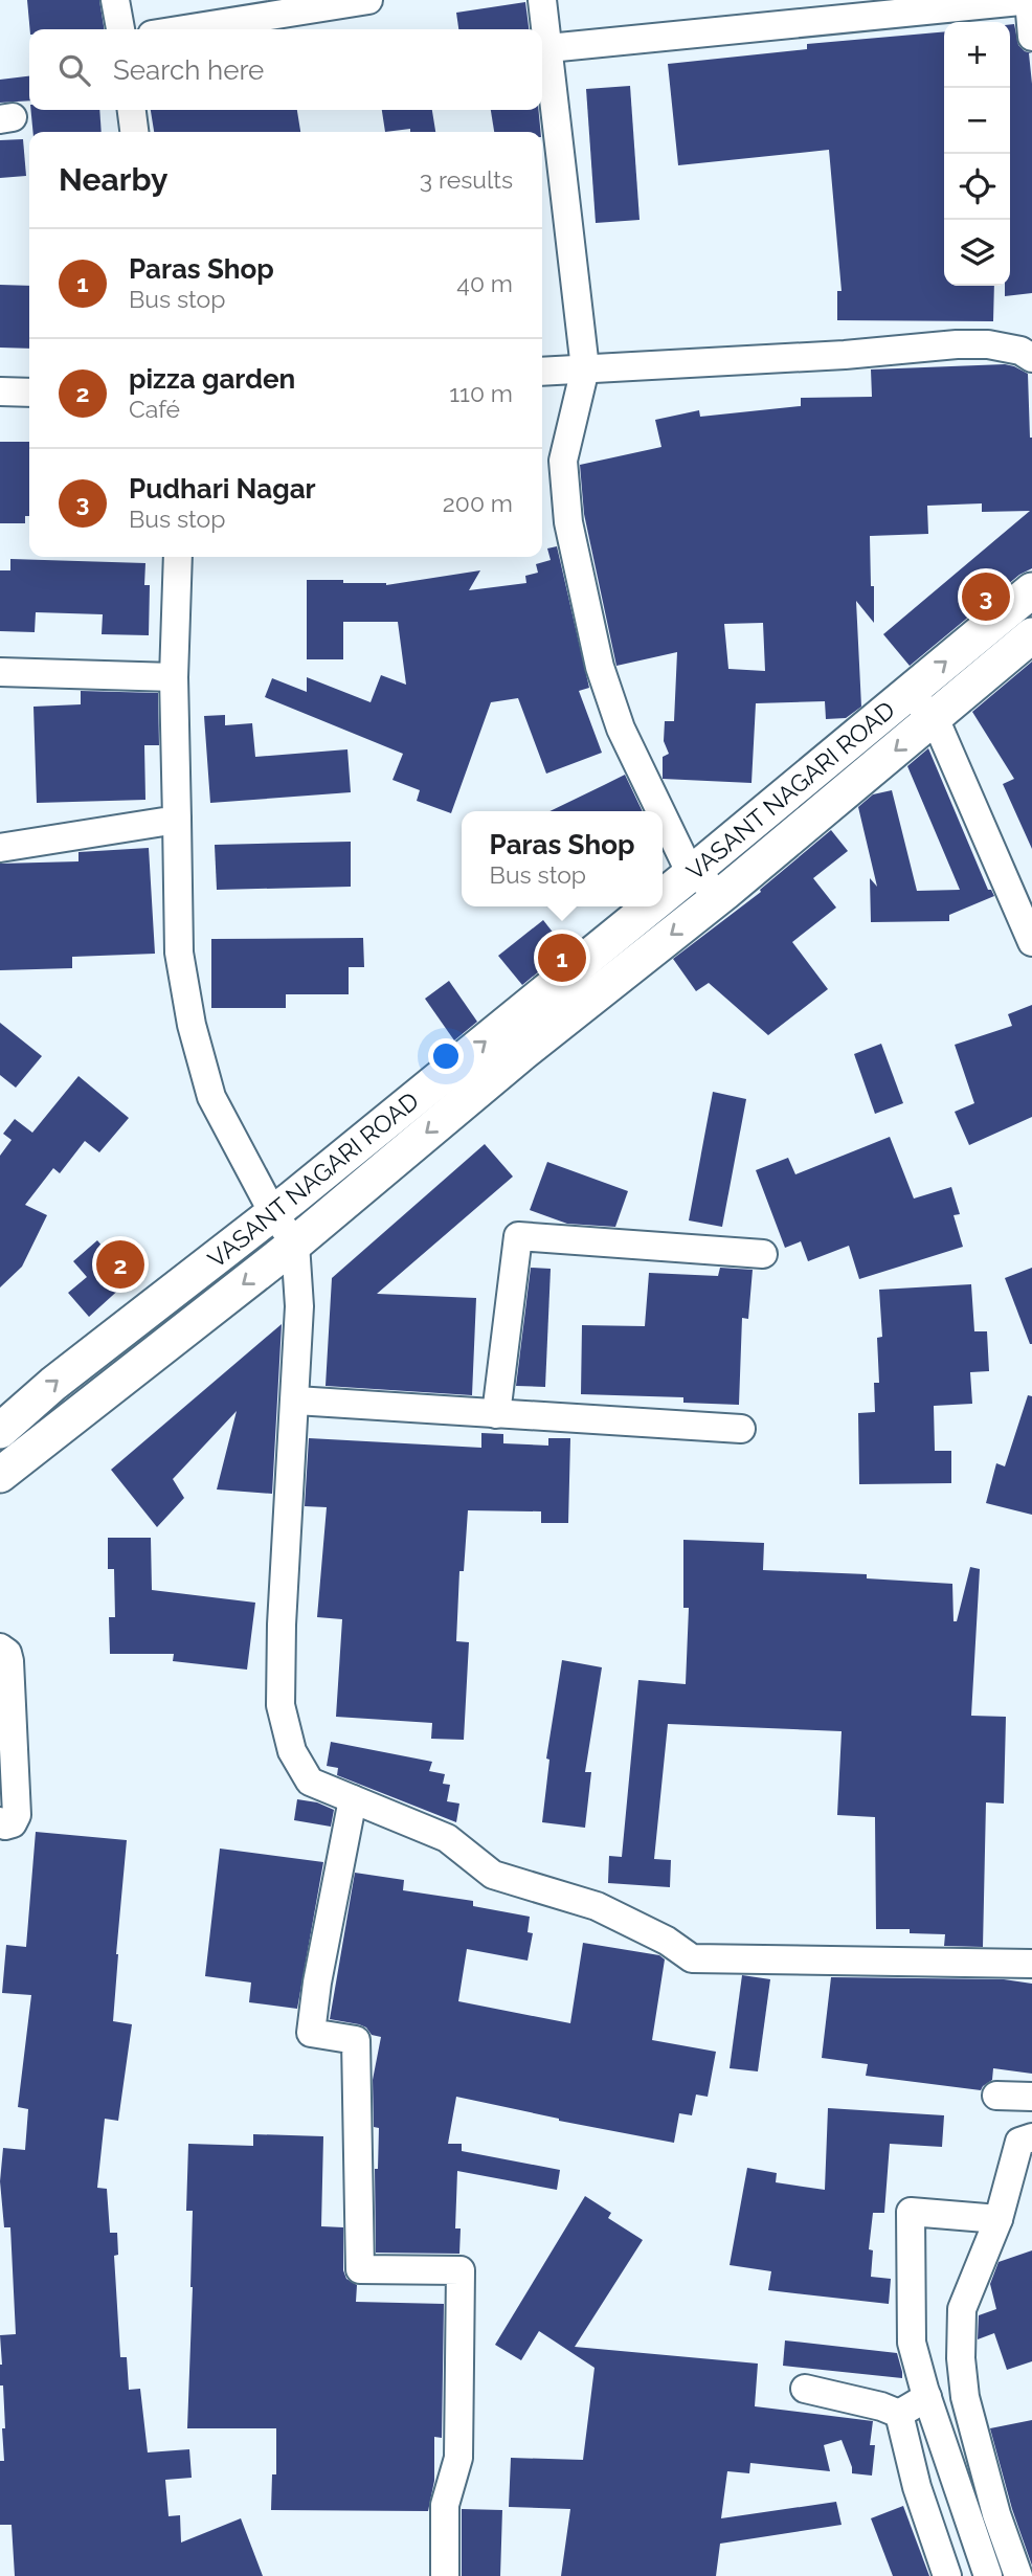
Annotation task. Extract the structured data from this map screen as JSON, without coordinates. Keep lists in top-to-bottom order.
{
  "streets": {
    "main road": ["VASANT NAGARI ROAD"]
  },
  "page": {
    "map_buttons": ["+", "−"],
    "search": "Search here",
    "heading": ["Nearby", "3 results"],
    "list": [
      {
        "mark": "1",
        "name": "Paras Shop",
        "note": "Bus stop",
        "value": "40 m"
      },
      {
        "mark": "2",
        "name": "pizza garden",
        "note": "Café",
        "value": "110 m"
      },
      {
        "mark": "3",
        "name": "Pudhari Nagar",
        "note": "Bus stop",
        "value": "200 m"
      }
    ],
    "pins": ["3", "1", "2"],
    "popup": ["Paras Shop", "Bus stop"]
  }
}
